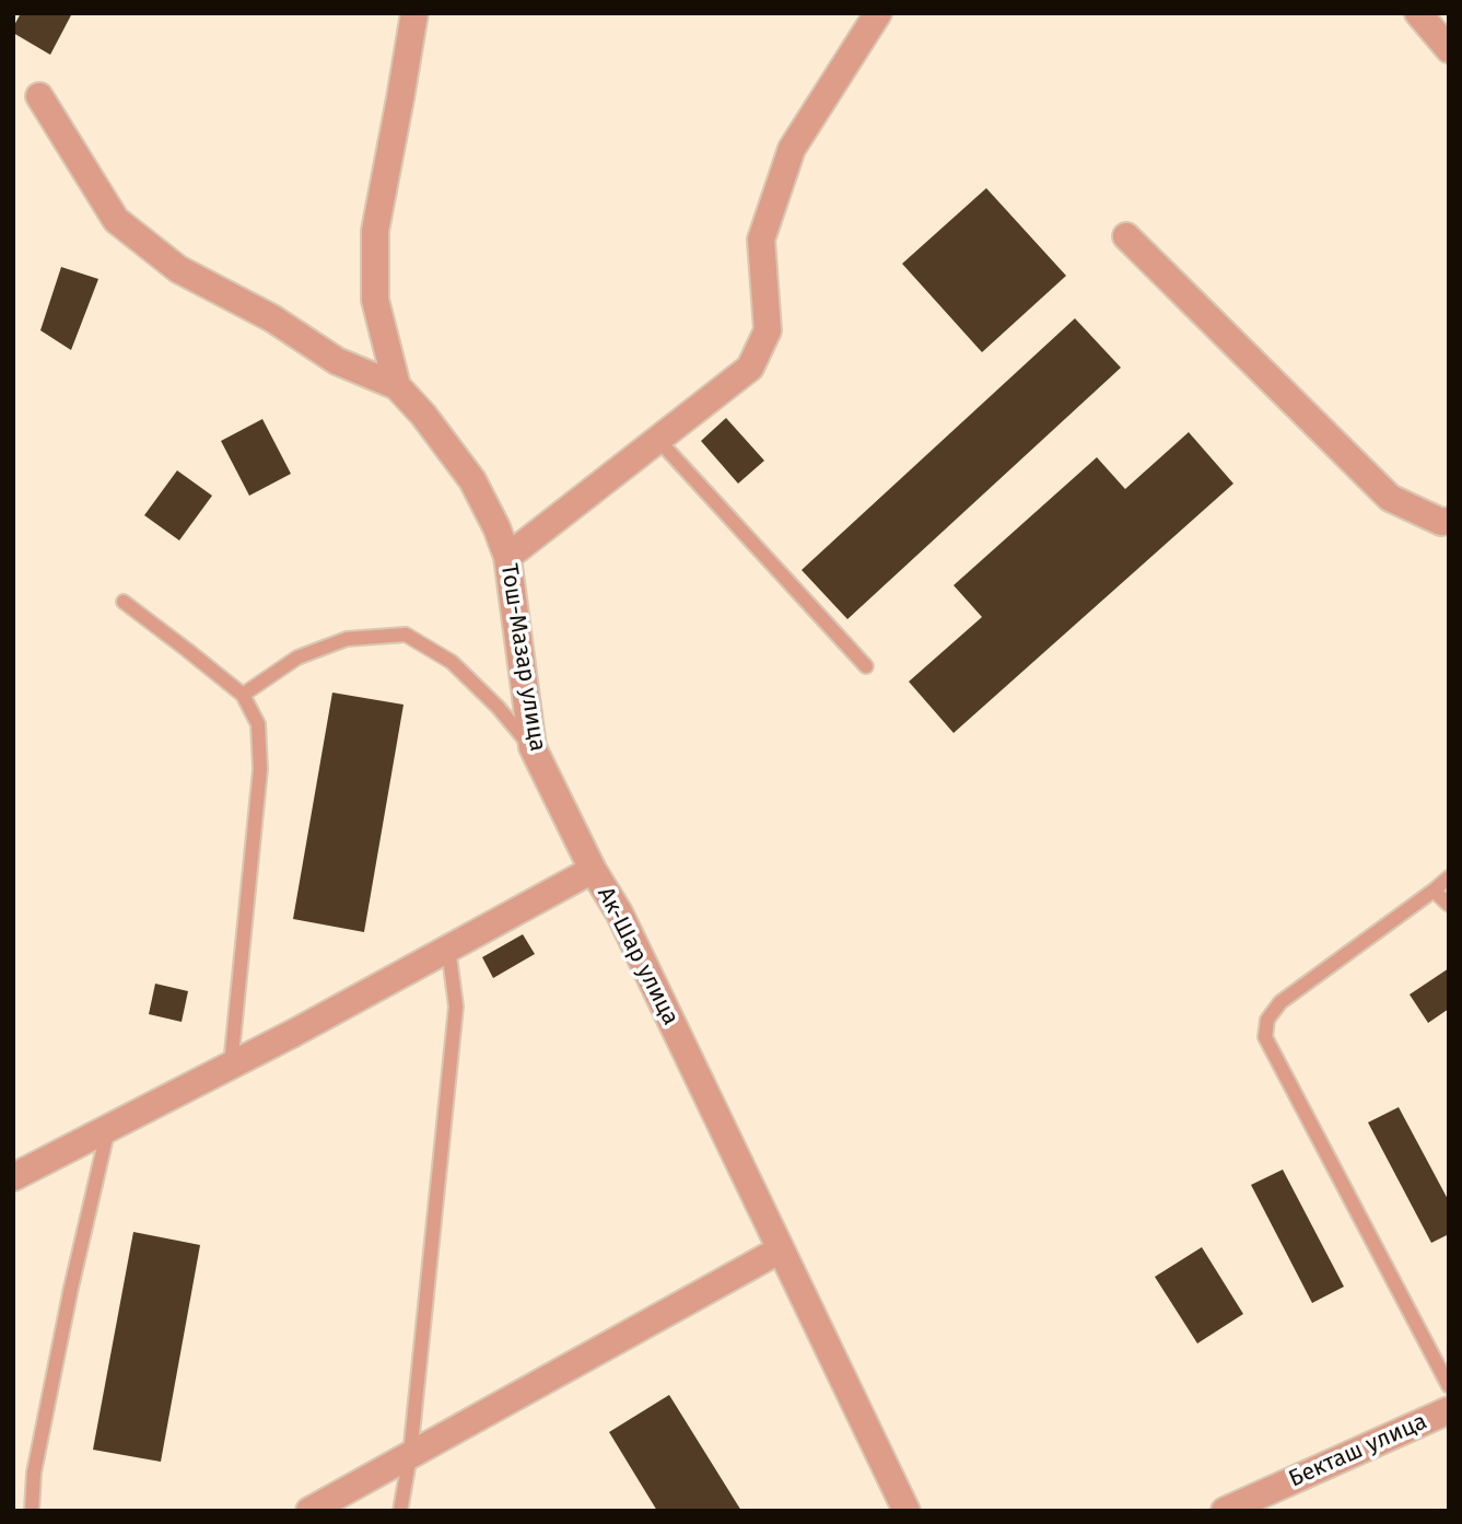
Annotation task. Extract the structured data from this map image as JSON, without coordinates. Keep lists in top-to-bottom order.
{
  "streets": {
    "street": ["Тош-Мазар улица", "Ак-Шар улица", "Бекташ улица"]
  },
  "crossings": [
    ["Тош-Мазар улица", "Ак-Шар улица"]
  ]
}
